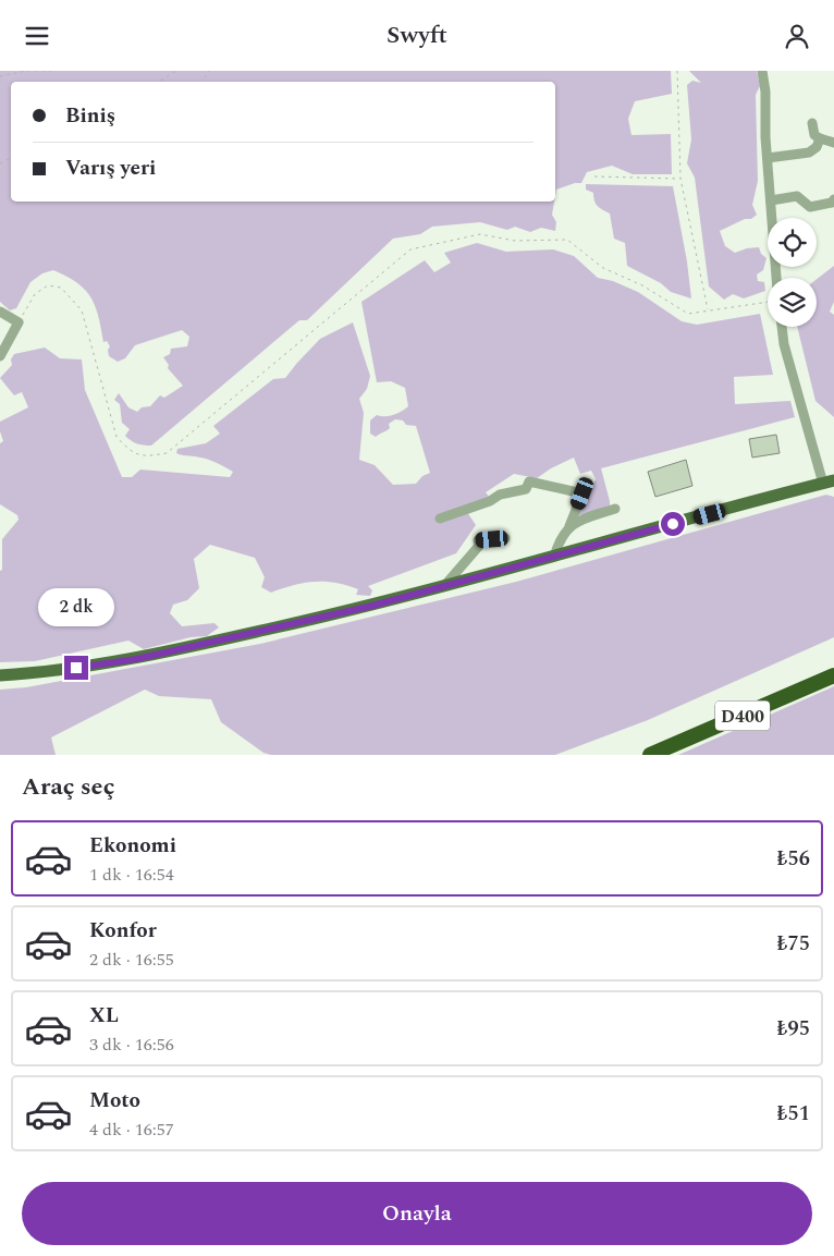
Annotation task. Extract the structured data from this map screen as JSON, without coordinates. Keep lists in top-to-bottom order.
{
  "streets": {
    "highway": ["D400"]
  },
  "page": {
    "header": "Swyft",
    "banner": ["Biniş", "Varış yeri"],
    "bubble": "2 dk",
    "heading": "Araç seç",
    "list": [
      {
        "name": "Ekonomi",
        "note": "1 dk · 16:54",
        "value": "₺56"
      },
      {
        "name": "Konfor",
        "note": "2 dk · 16:55",
        "value": "₺75"
      },
      {
        "name": "XL",
        "note": "3 dk · 16:56",
        "value": "₺95"
      },
      {
        "name": "Moto",
        "note": "4 dk · 16:57",
        "value": "₺51"
      }
    ],
    "buttons": "Onayla"
  }
}
